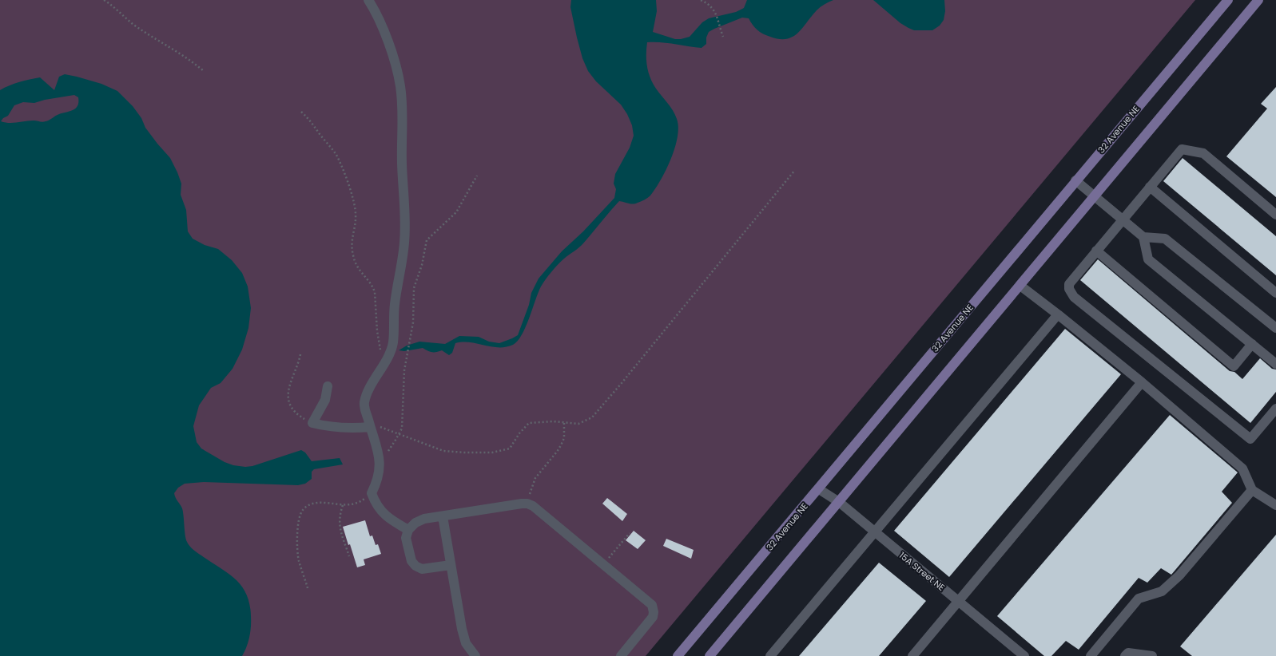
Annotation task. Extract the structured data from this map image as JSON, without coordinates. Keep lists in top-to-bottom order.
{
  "streets": {
    "main road": ["32 Avenue NE"],
    "street": ["15A Street NE"]
  },
  "crossings": [
    ["32 Avenue NE", "15A Street NE"]
  ]
}
